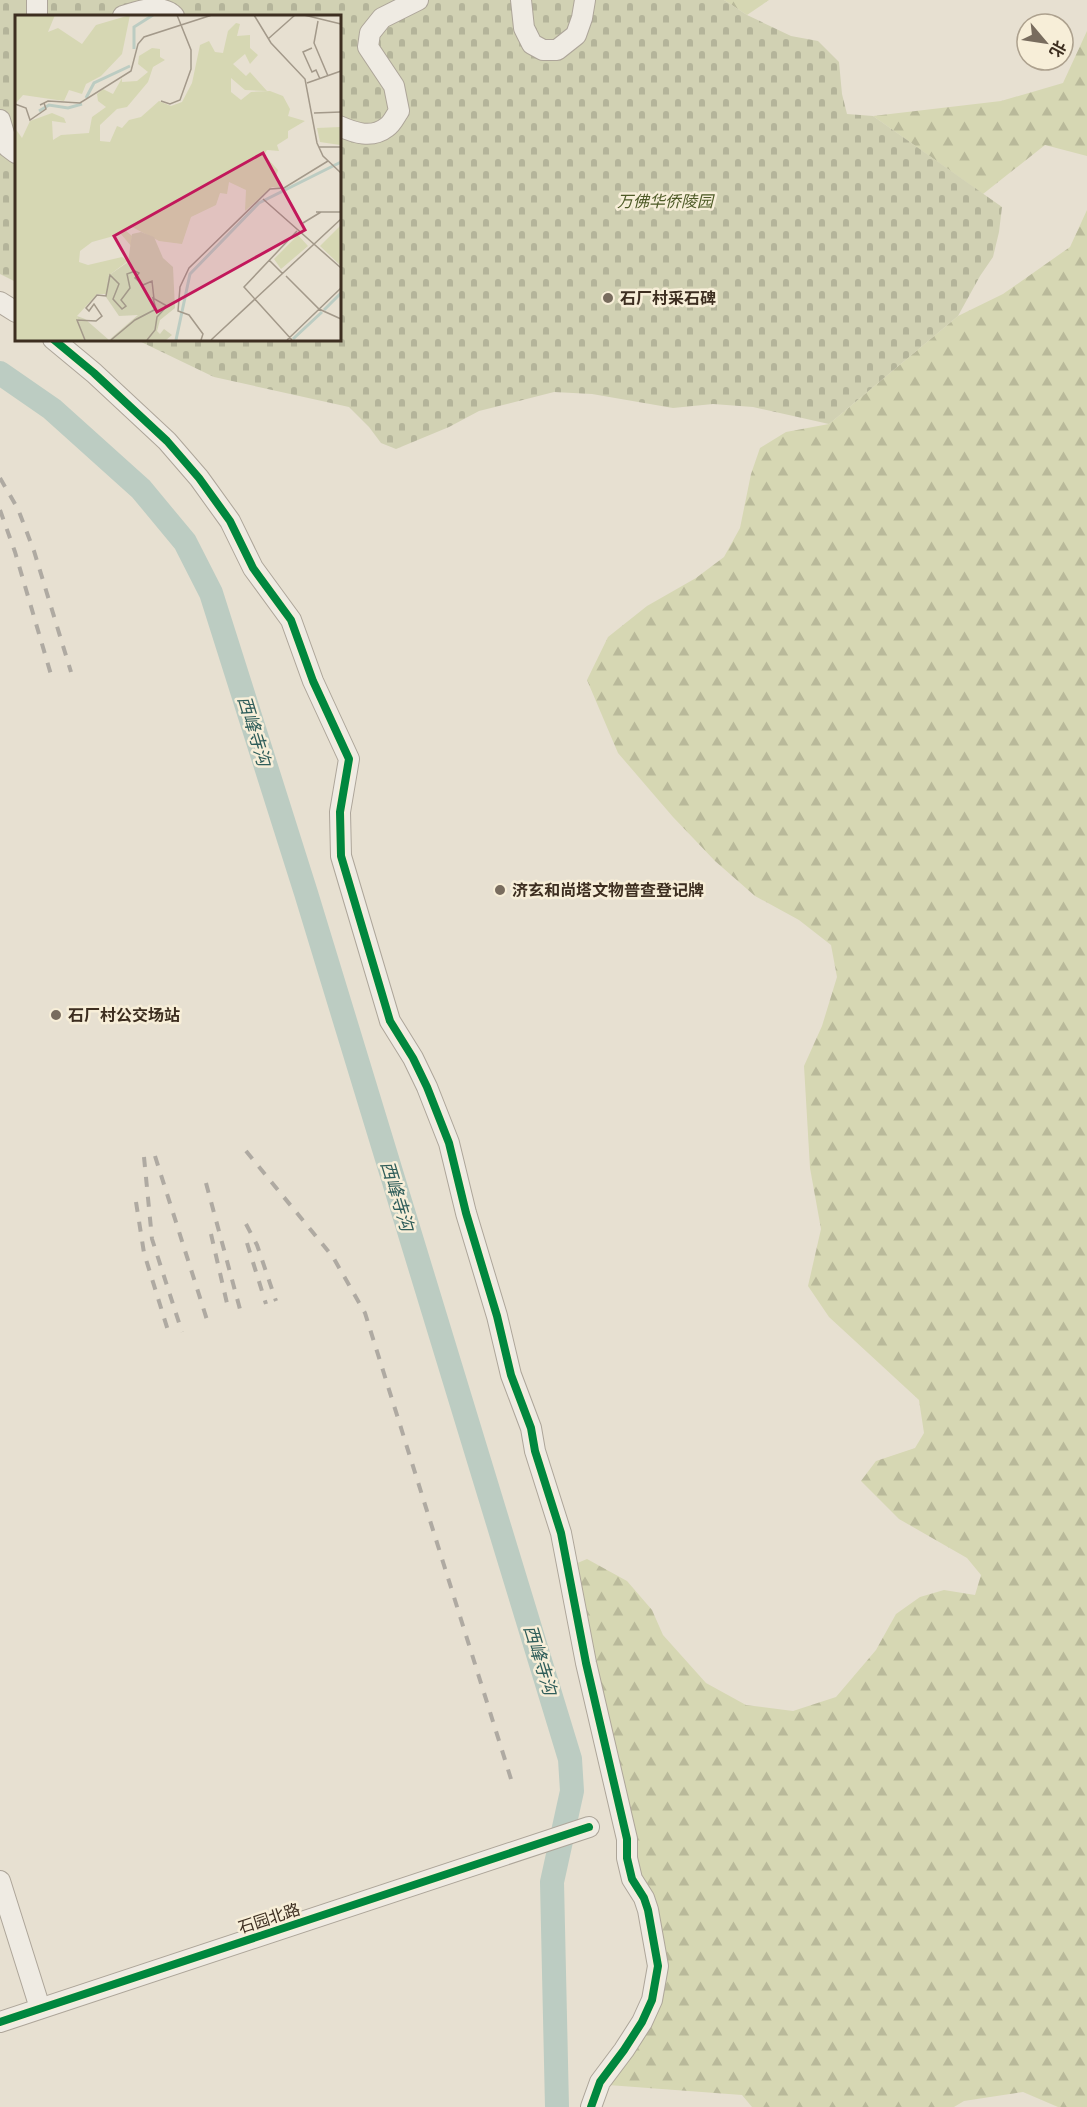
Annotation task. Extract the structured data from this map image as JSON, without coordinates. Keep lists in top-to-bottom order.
{
  "streets": {
    "street": ["石园北路"]
  },
  "water": ["西峰寺沟"],
  "parks": ["万佛华侨陵园"],
  "places": ["石厂村采石碑", "济玄和尚塔文物普查登记牌", "石厂村公交场站"],
  "north": "bottom right"
}
